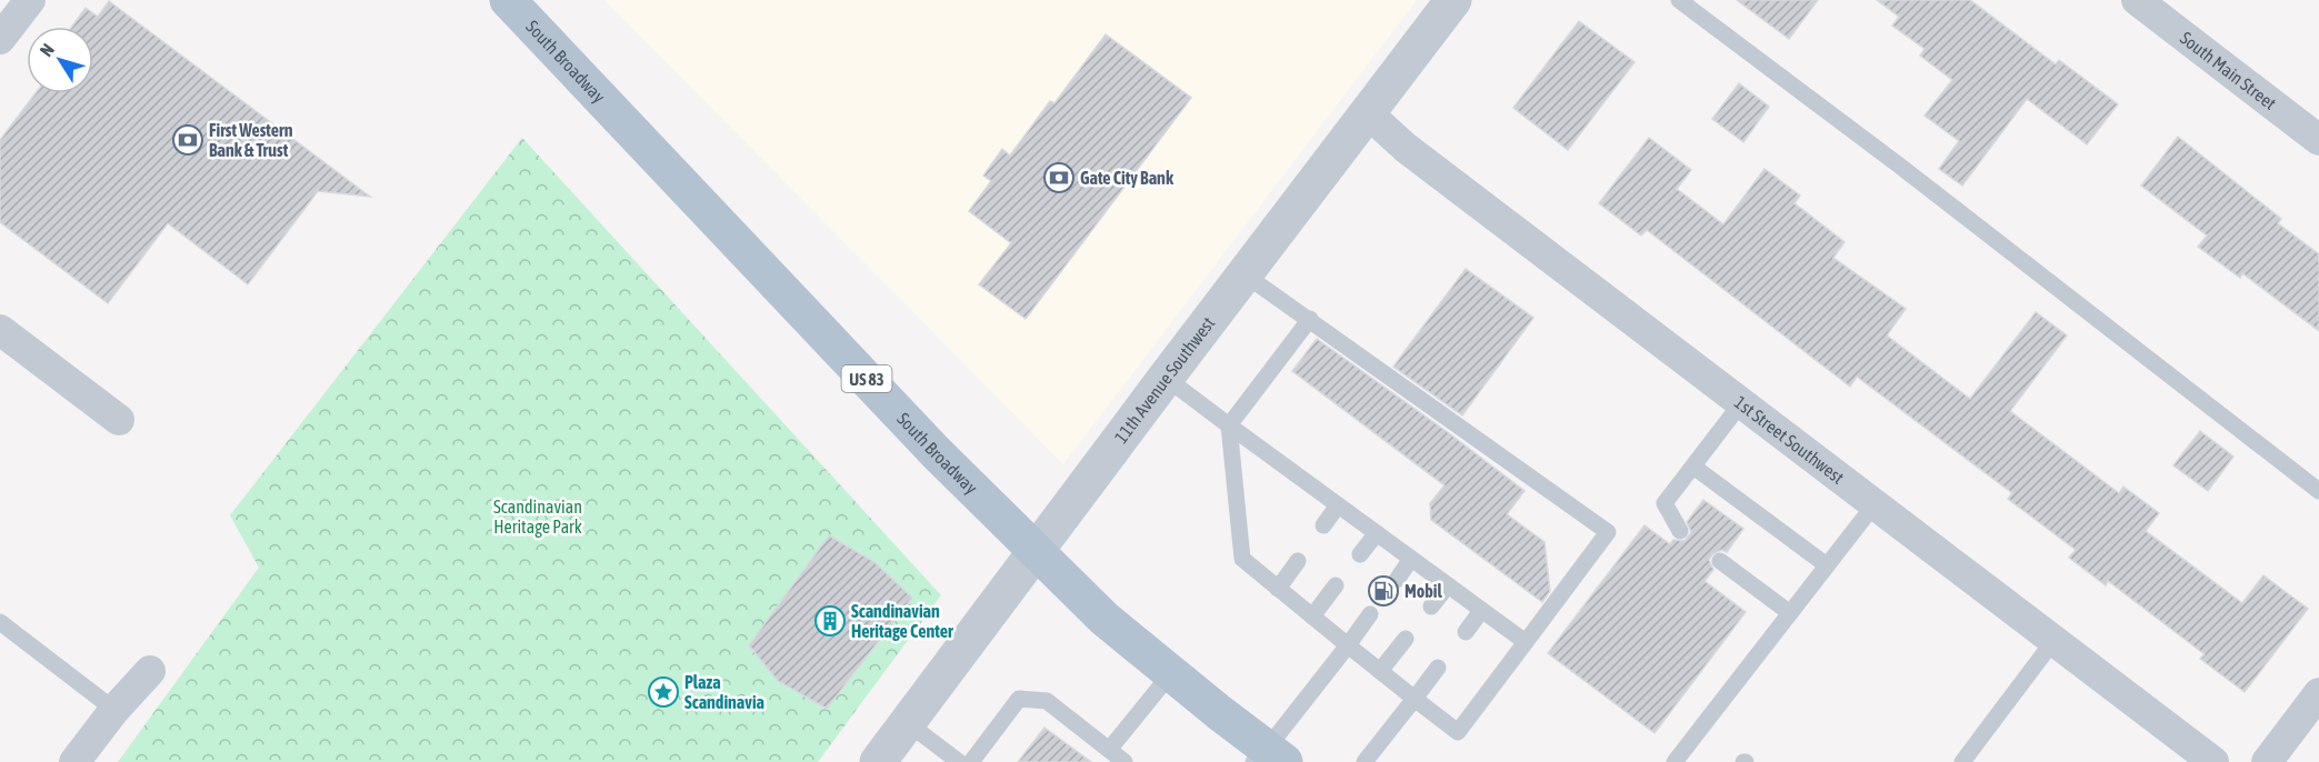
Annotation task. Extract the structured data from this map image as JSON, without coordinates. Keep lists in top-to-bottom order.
{
  "streets": {
    "main road": ["South Broadway", "US 83"],
    "street": ["South Main Street", "11th Avenue Southwest", "1st Street Southwest"]
  },
  "crossings": [
    ["South Broadway", "11th Avenue Southwest"],
    ["11th Avenue Southwest", "1st Street Southwest"]
  ],
  "parks": ["Scandinavian Heritage Park"],
  "places": {
    "bank": ["First Western Bank & Trust", "Gate City Bank"],
    "fuel station": ["Mobil"],
    "building": ["Scandinavian Heritage Center"],
    "place": ["Plaza Scandinavia"]
  },
  "north": "top left"
}
